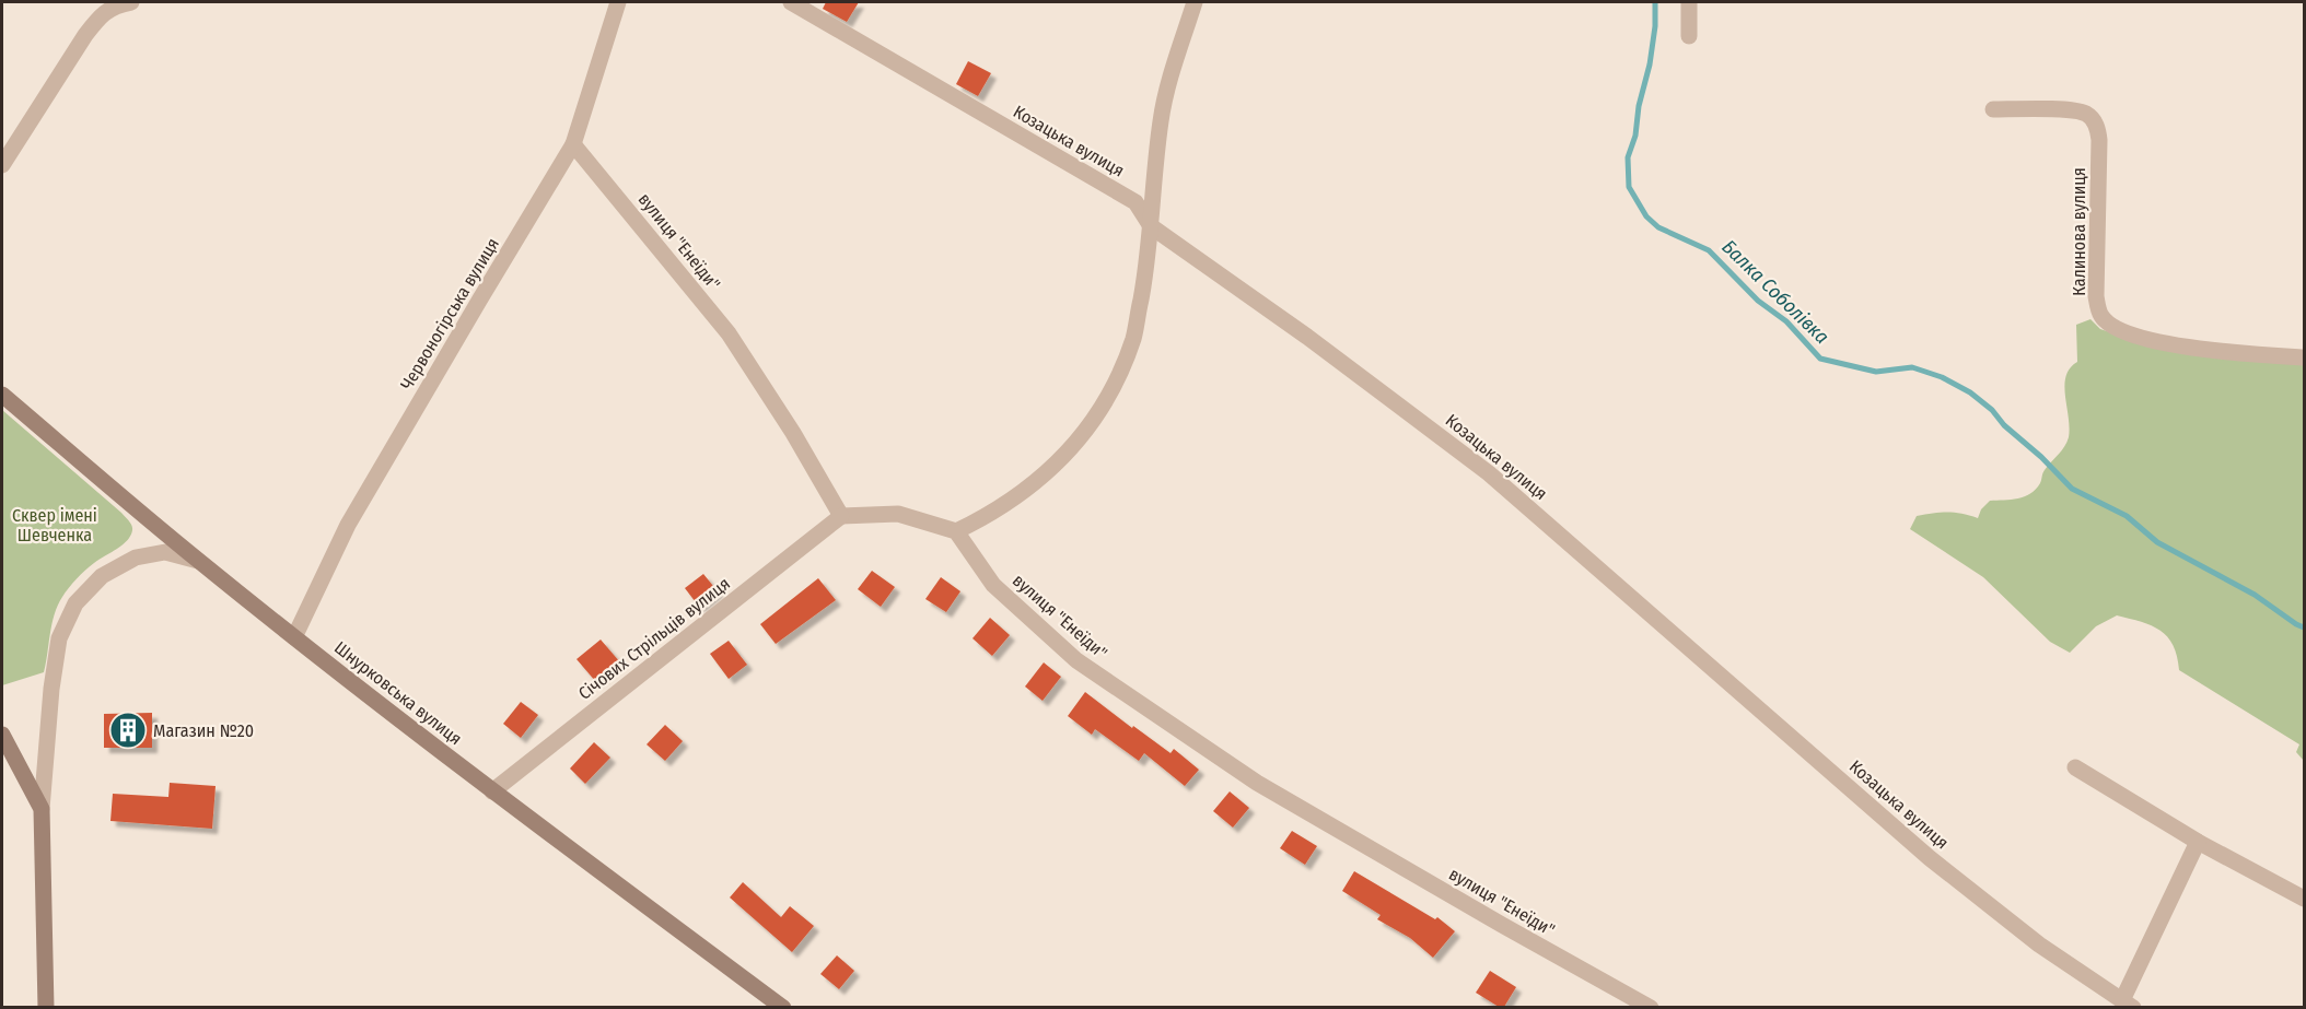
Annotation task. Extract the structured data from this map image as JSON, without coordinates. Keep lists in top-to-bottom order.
{
  "streets": {
    "street": [
      "Козацька вулиця",
      "Калинова вулиця",
      "вулиця \"Енеїди\"",
      "Червоногірська вулиця",
      "Січових Стрільців вулиця",
      "Шнурковська вулиця"
    ]
  },
  "crossings": [
    ["вулиця \"Енеїди\"", "Червоногірська вулиця"],
    ["вулиця \"Енеїди\"", "Січових Стрільців вулиця"],
    ["Червоногірська вулиця", "Шнурковська вулиця"],
    ["Січових Стрільців вулиця", "Шнурковська вулиця"]
  ],
  "water": ["Балка Соболівка"],
  "parks": ["Сквер імені Шевченка"],
  "places": {
    "building": ["Магазин №20"]
  }
}
